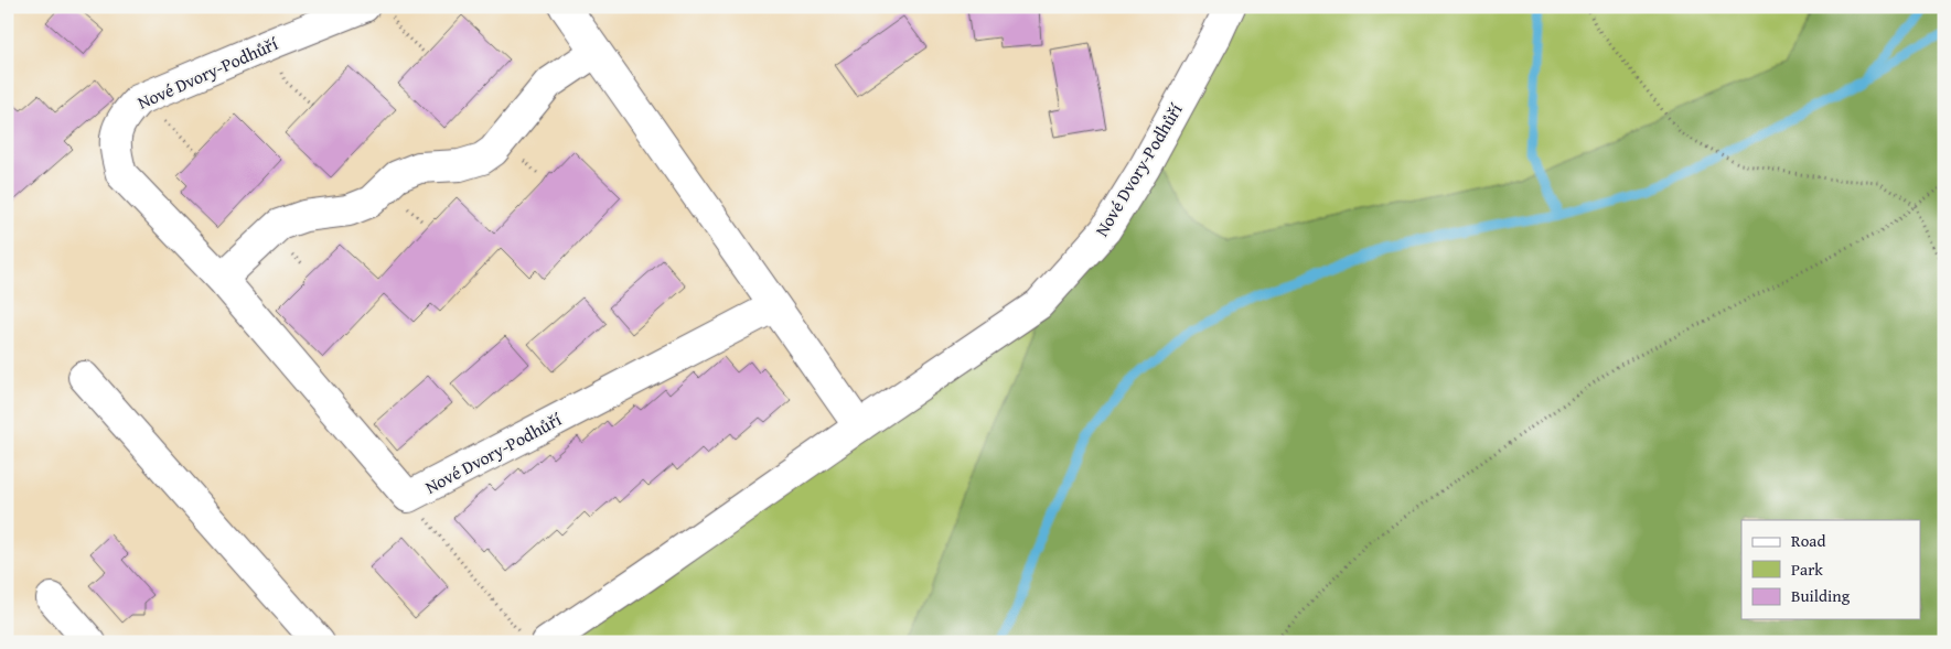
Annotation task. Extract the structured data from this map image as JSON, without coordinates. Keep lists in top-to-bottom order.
{
  "streets": {
    "street": ["Nové Dvory-Podhůří"]
  },
  "legend": ["Road", "Park", "Building"]
}
